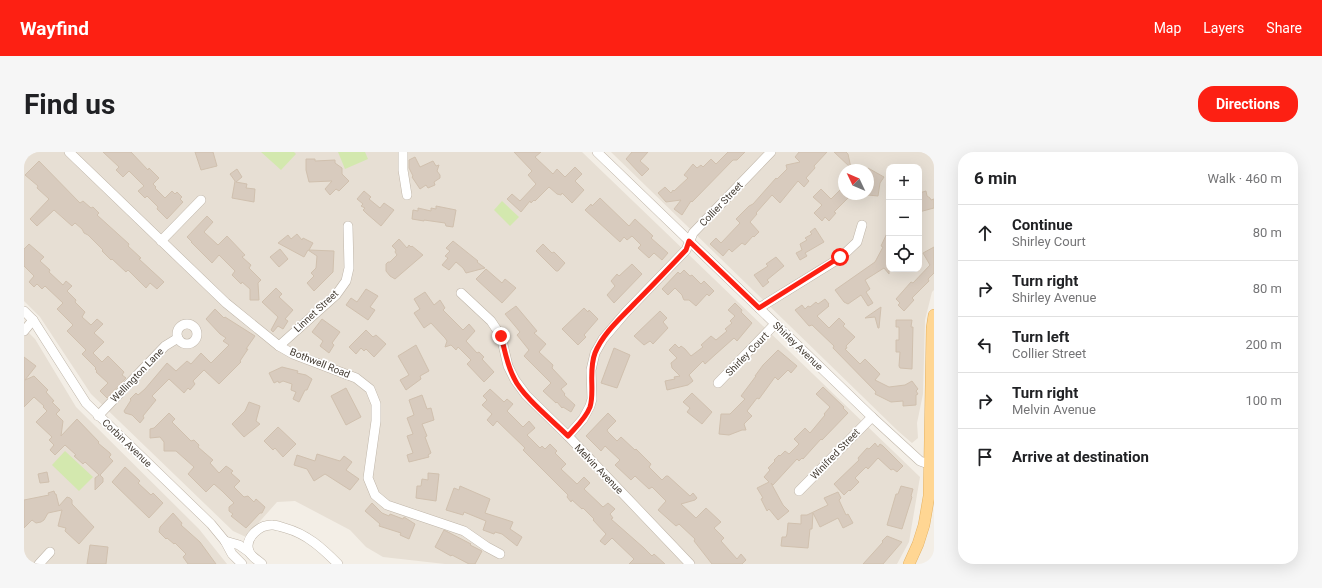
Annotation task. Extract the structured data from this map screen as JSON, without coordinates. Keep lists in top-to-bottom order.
{
  "streets": {
    "street": [
      "Collier Street",
      "Linnet Street",
      "Shirley Avenue",
      "Shirley Court",
      "Bothwell Road",
      "Wellington Lane",
      "Corbin Avenue",
      "Winifred Street",
      "Melvin Avenue"
    ]
  },
  "crossings": [
    ["Collier Street", "Shirley Avenue"],
    ["Collier Street", "Melvin Avenue"],
    ["Linnet Street", "Bothwell Road"],
    ["Shirley Avenue", "Shirley Court"],
    ["Shirley Avenue", "Winifred Street"],
    ["Wellington Lane", "Corbin Avenue"]
  ],
  "north": "top left",
  "page": {
    "header": "Wayfind",
    "nav": ["Map", "Layers", "Share"],
    "buttons": "Directions",
    "title": "Find us",
    "heading": ["6 min", "Walk · 460 m"],
    "map_buttons": ["+", "−"],
    "list": [
      ["Continue", "Shirley Court", "80 m"],
      ["Turn right", "Shirley Avenue", "80 m"],
      ["Turn left", "Collier Street", "200 m"],
      ["Turn right", "Melvin Avenue", "100 m"],
      "Arrive at destination"
    ]
  }
}
